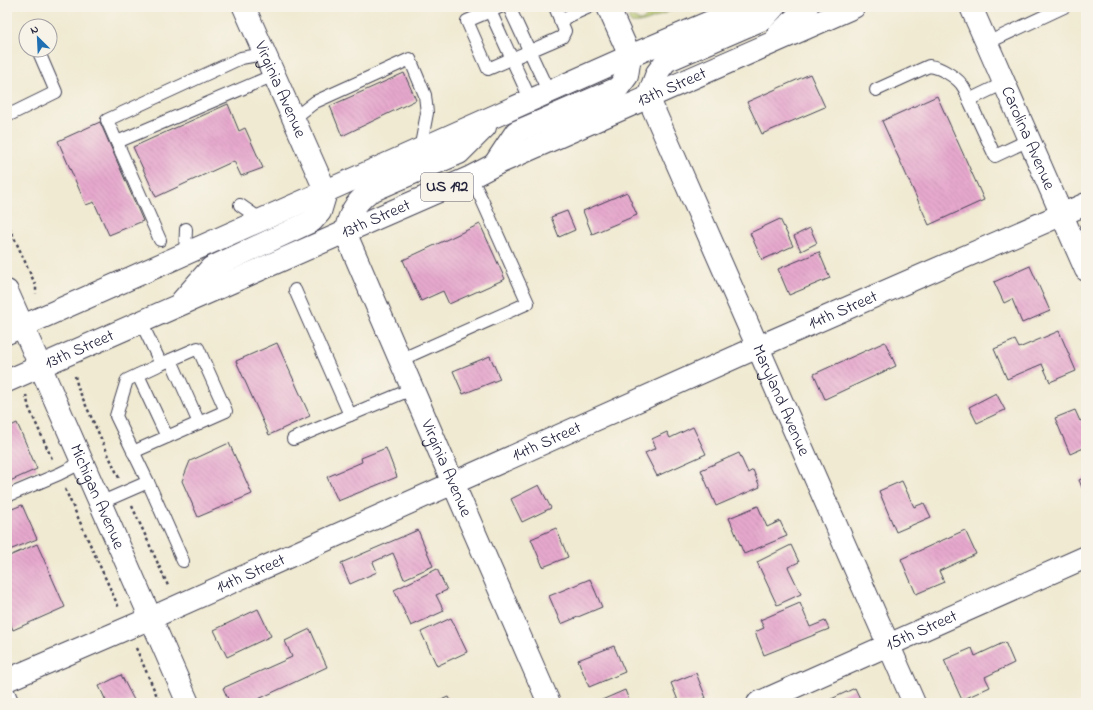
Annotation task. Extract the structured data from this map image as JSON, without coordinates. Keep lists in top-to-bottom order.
{
  "streets": {
    "main road": [
      "13th Street",
      "Virginia Avenue",
      "Carolina Avenue",
      "US 192",
      "14th Street",
      "Maryland Avenue",
      "Michigan Avenue",
      "15th Street"
    ]
  },
  "crossings": [
    ["13th Street", "Virginia Avenue"],
    ["13th Street", "Maryland Avenue"],
    ["13th Street", "Michigan Avenue"],
    ["Virginia Avenue", "US 192"],
    ["Virginia Avenue", "14th Street"],
    ["Carolina Avenue", "14th Street"],
    ["US 192", "Michigan Avenue"],
    ["14th Street", "Maryland Avenue"],
    ["14th Street", "Michigan Avenue"],
    ["Maryland Avenue", "15th Street"]
  ],
  "north": "top left"
}
